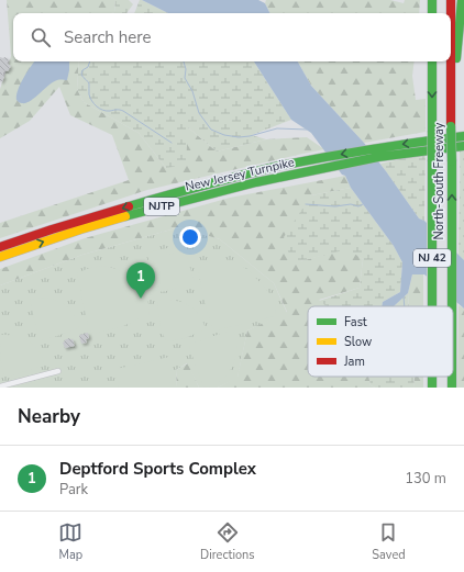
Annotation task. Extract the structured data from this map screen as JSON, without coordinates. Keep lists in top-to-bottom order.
{
  "streets": {
    "highway": [
      "New Jersey Turnpike",
      "North-South Freeway",
      "NJTP",
      "NJ 42"
    ]
  },
  "legend": ["Fast", "Slow", "Jam"],
  "page": {
    "search": "Search here",
    "pins": "1",
    "heading": "Nearby",
    "list": [
      {
        "mark": "1",
        "name": "Deptford Sports Complex",
        "note": "Park",
        "value": "130 m"
      }
    ],
    "nav": ["Map", "Directions", "Saved"]
  }
}
